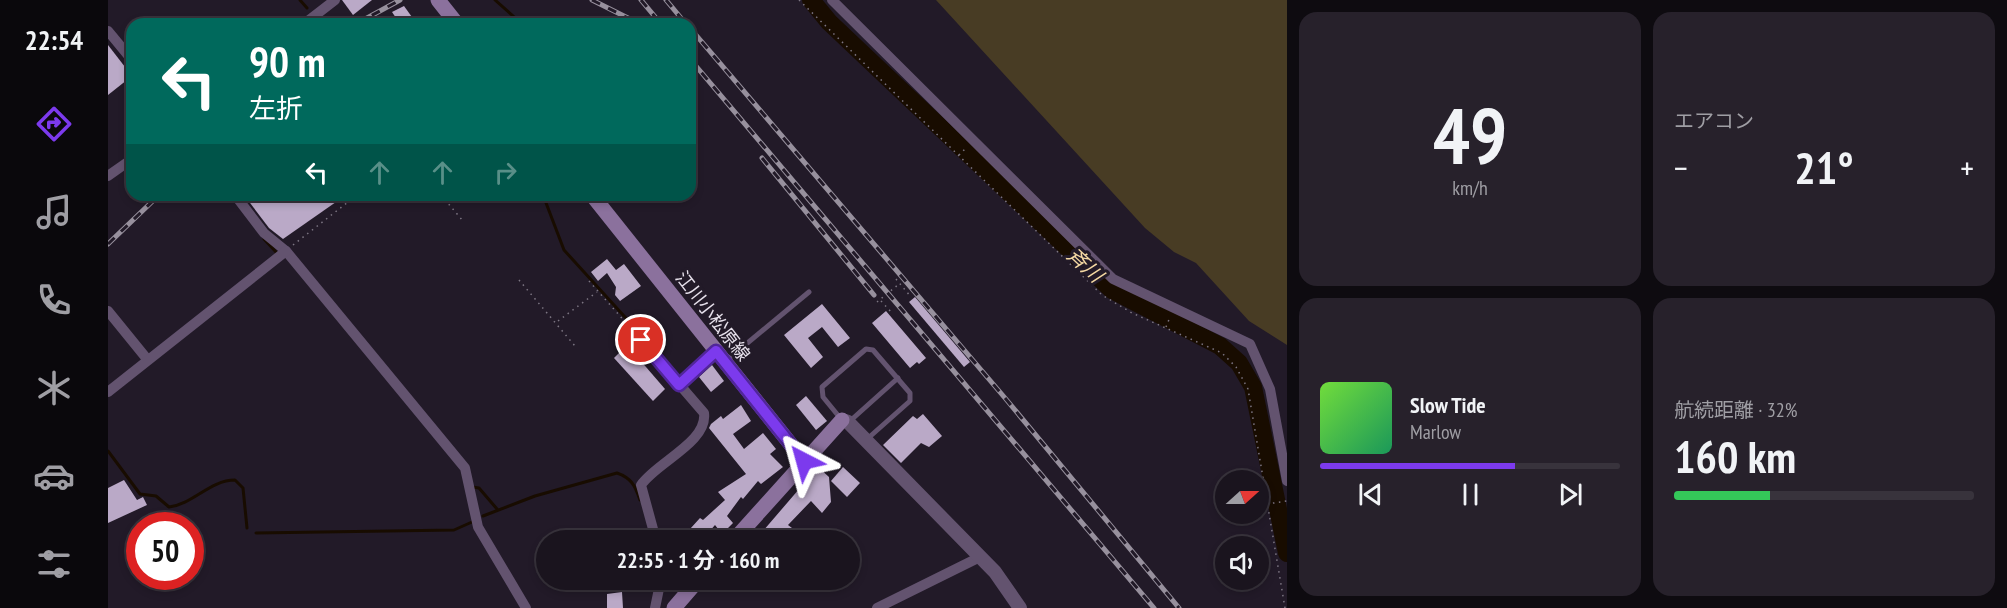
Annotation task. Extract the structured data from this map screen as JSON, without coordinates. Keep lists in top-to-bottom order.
{
  "streets": {
    "main road": ["江川小松原線"]
  },
  "water": ["斉川"],
  "north": "right",
  "page": {
    "tabs": "22:54",
    "tile": [
      ["49", "km/h"],
      "エアコン",
      ["航続距離 · 32%", "160 km"]
    ],
    "turn": ["90 m", "左折"],
    "heat": ["−", "21°", "+"],
    "song": ["Slow Tide", "Marlow"],
    "limit": "50",
    "trip": "22:55 · 1 分 · 160 m"
  }
}
